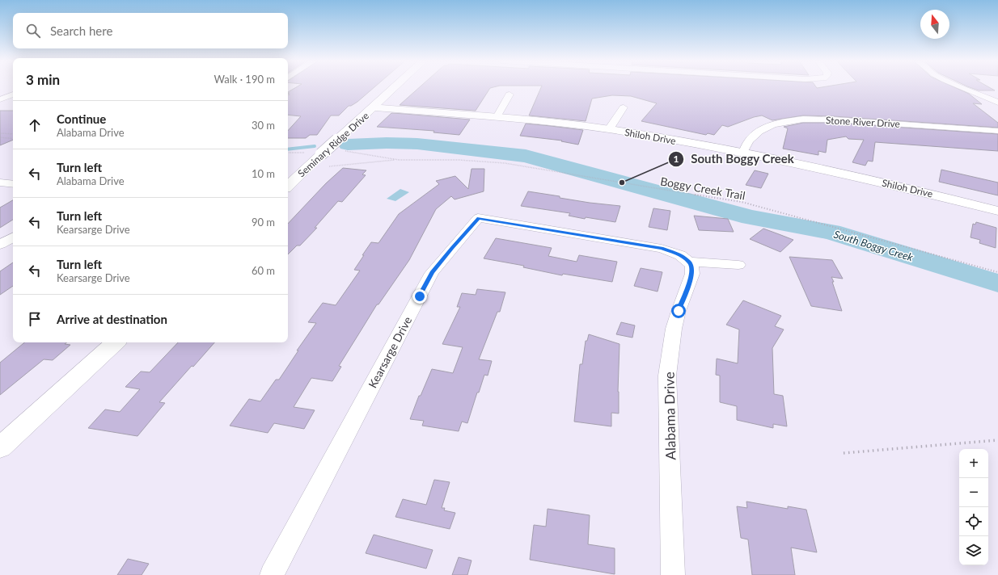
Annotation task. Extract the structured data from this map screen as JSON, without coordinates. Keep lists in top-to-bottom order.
{
  "streets": {
    "street": [
      "Stone River Drive",
      "Shiloh Drive",
      "Seminary Ridge Drive",
      "Kearsarge Drive",
      "Alabama Drive"
    ],
    "path": ["Boggy Creek Trail"]
  },
  "crossings": [
    ["Stone River Drive", "Shiloh Drive"],
    ["Shiloh Drive", "Seminary Ridge Drive"],
    ["Kearsarge Drive", "Alabama Drive"]
  ],
  "water": ["South Boggy Creek"],
  "places": ["South Boggy Creek"],
  "north": "top",
  "page": {
    "search": "Search here",
    "heading": ["3 min", "Walk · 190 m"],
    "list": [
      ["Continue", "Alabama Drive", "30 m"],
      ["Turn left", "Alabama Drive", "10 m"],
      ["Turn left", "Kearsarge Drive", "90 m"],
      ["Turn left", "Kearsarge Drive", "60 m"],
      "Arrive at destination"
    ],
    "map_buttons": ["+", "−"]
  }
}
